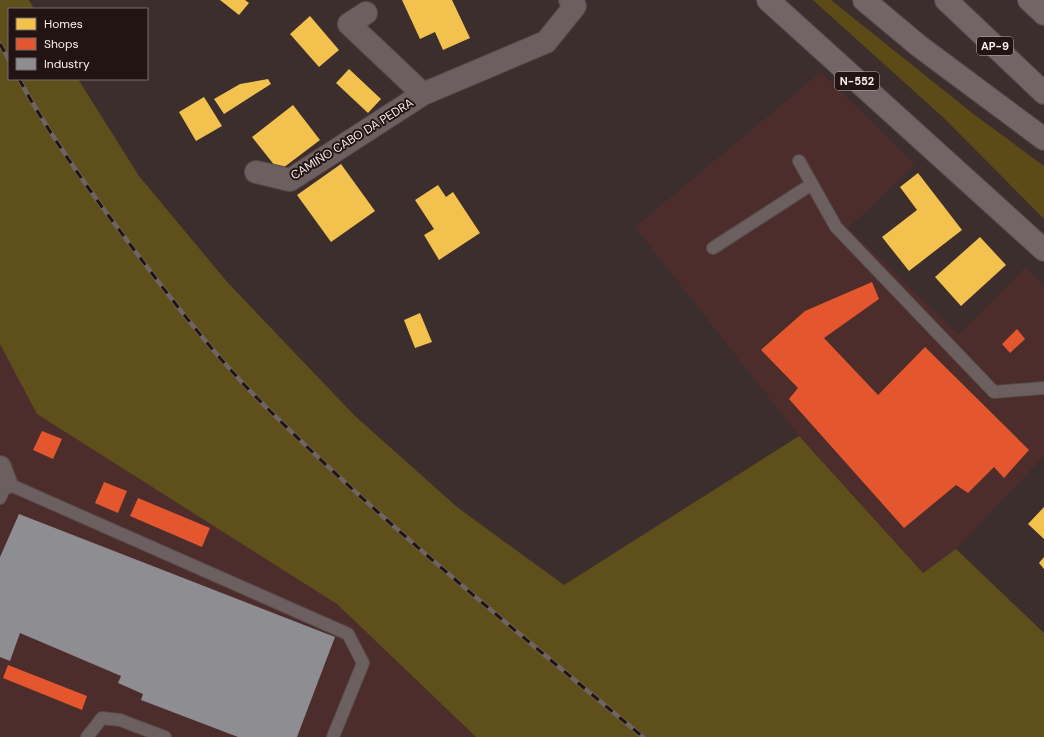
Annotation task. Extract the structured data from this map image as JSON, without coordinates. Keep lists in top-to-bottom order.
{
  "streets": {
    "highway": ["AP-9", "N-552"],
    "street": ["CAMIÑO CABO DA PEDRA"]
  },
  "legend": ["Homes", "Shops", "Industry"]
}
